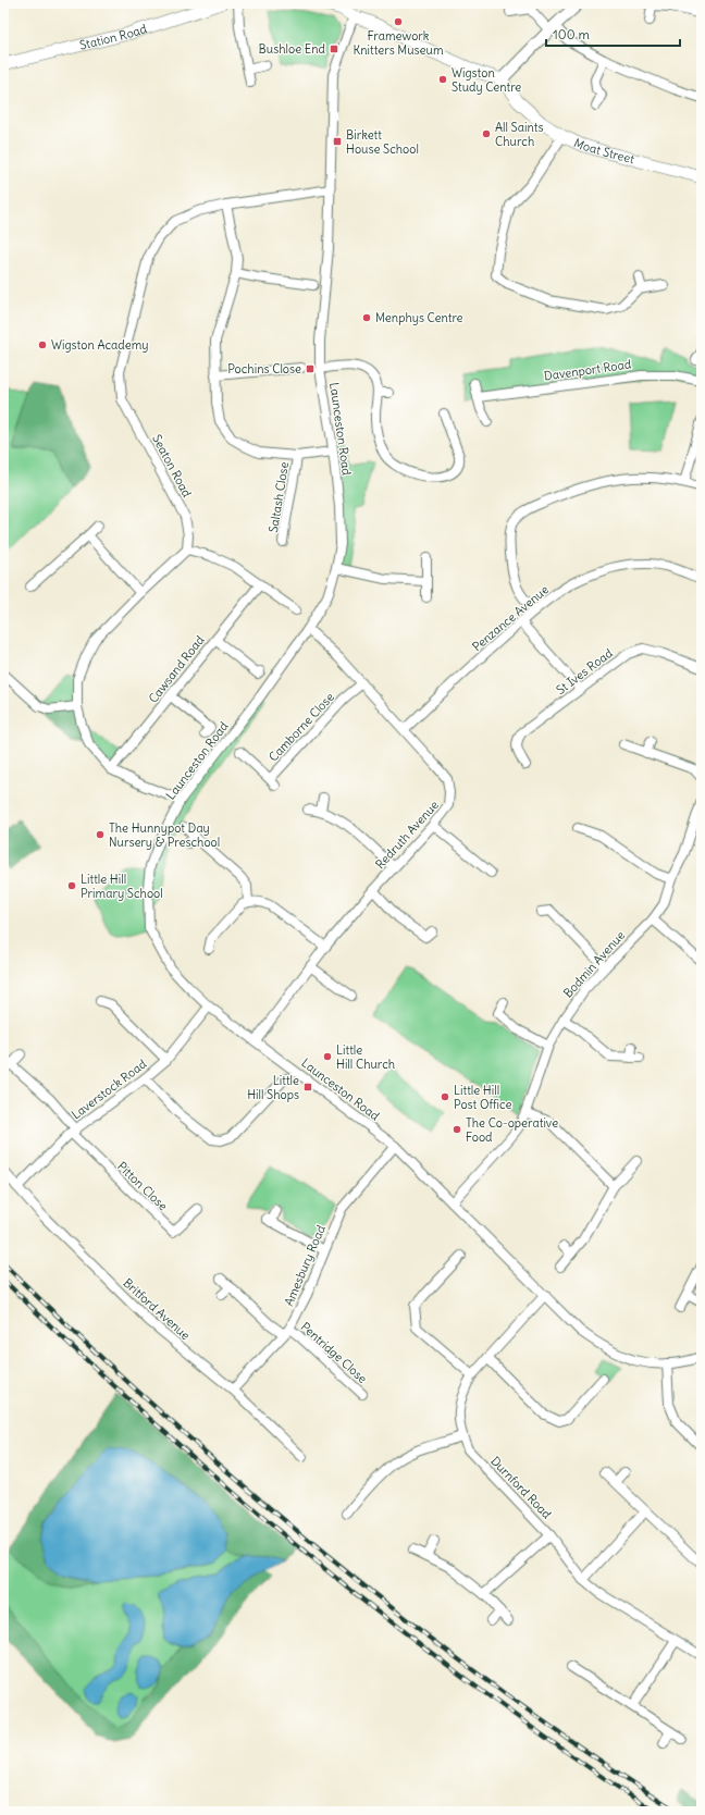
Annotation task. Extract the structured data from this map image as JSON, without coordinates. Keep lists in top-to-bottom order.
{
  "streets": {
    "main road": ["Station Road", "Moat Street"],
    "street": [
      "Davenport Road",
      "Launceston Road",
      "Seaton Road",
      "Saltash Close",
      "Penzance Avenue",
      "Cawsand Road",
      "St Ives Road",
      "Camborne Close",
      "Redruth Avenue",
      "Bodmin Avenue",
      "Laverstock Road",
      "Pitton Close",
      "Amesbury Road",
      "Britford Avenue",
      "Pentridge Close",
      "Durnford Road"
    ]
  },
  "crossings": [
    ["Launceston Road", "Seaton Road"],
    ["Launceston Road", "Redruth Avenue"],
    ["Launceston Road", "Bodmin Avenue"],
    ["Launceston Road", "Laverstock Road"],
    ["Launceston Road", "Amesbury Road"],
    ["Launceston Road", "Durnford Road"],
    ["Penzance Avenue", "Redruth Avenue"],
    ["Camborne Close", "Redruth Avenue"],
    ["Laverstock Road", "Pitton Close"],
    ["Laverstock Road", "Britford Avenue"],
    ["Amesbury Road", "Britford Avenue"],
    ["Amesbury Road", "Pentridge Close"]
  ],
  "places": {
    "other": [
      "Framework Knitters Museum",
      "Wigston Study Centre",
      "All Saints Church",
      "Menphys Centre",
      "Wigston Academy",
      "The Hunnypot Day Nursery & Preschool",
      "Little Hill Primary School",
      "Little Hill Church",
      "Little Hill Post Office",
      "The Co-operative Food"
    ],
    "transit": [
      "Bushloe End",
      "Birkett House School",
      "Pochins Close",
      "Little Hill Shops"
    ]
  },
  "scale_bar": "100 m"
}
